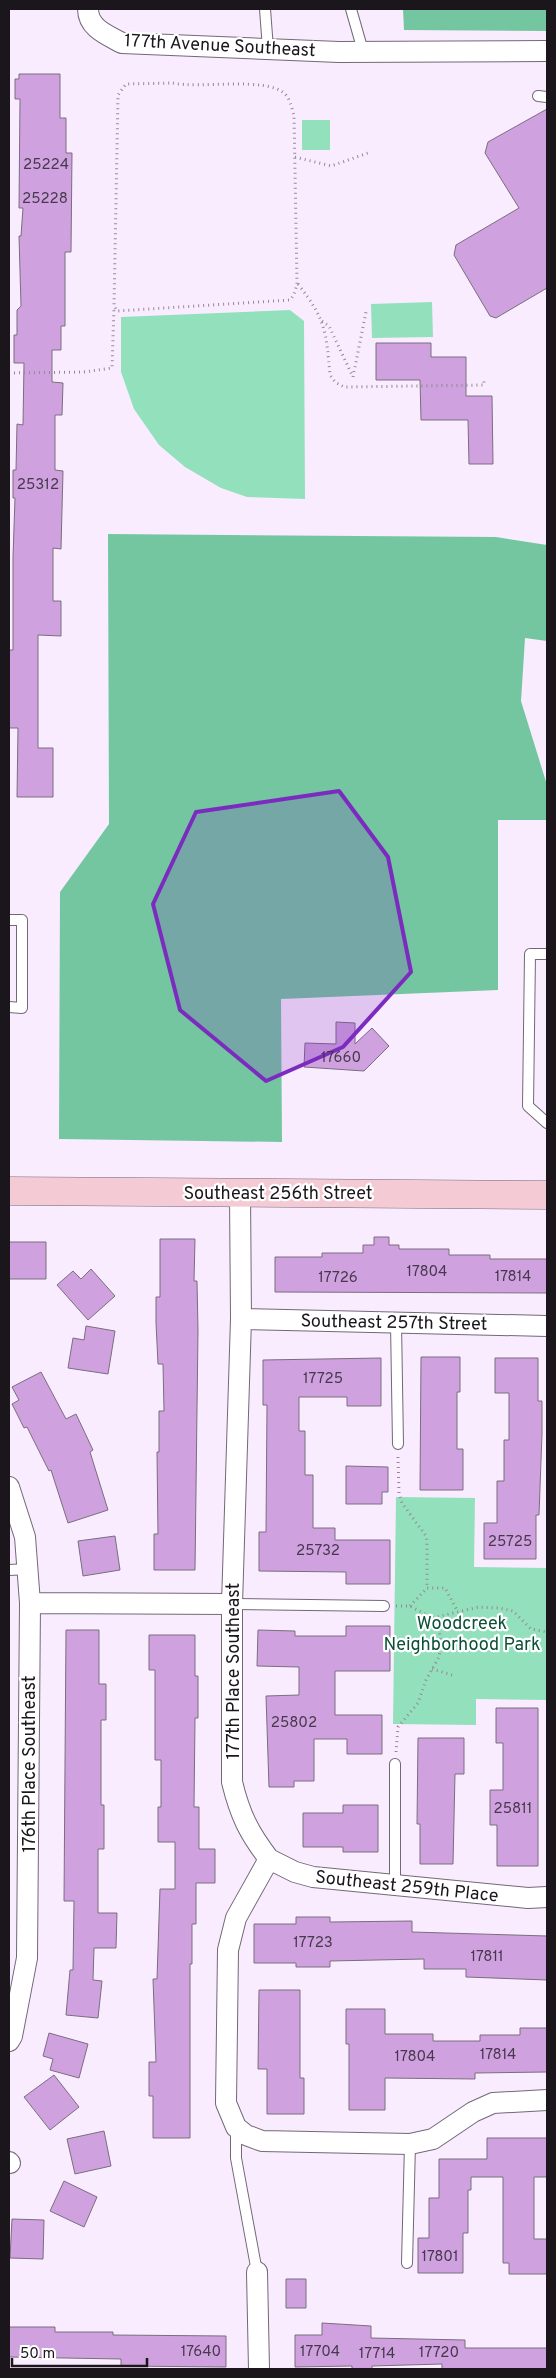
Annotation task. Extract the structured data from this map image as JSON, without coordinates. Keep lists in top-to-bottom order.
{
  "streets": {
    "main road": ["Southeast 256th Street"],
    "street": [
      "177th Avenue Southeast",
      "Southeast 257th Street",
      "177th Place Southeast",
      "176th Place Southeast",
      "Southeast 259th Place"
    ]
  },
  "crossings": [
    ["Southeast 256th Street", "177th Place Southeast"],
    ["Southeast 257th Street", "177th Place Southeast"],
    ["177th Place Southeast", "Southeast 259th Place"]
  ],
  "parks": ["Woodcreek Neighborhood Park"],
  "house_numbers": [
    "25224",
    "25228",
    "25312",
    "17660",
    "17804",
    "17814",
    "17726",
    "17725",
    "25725",
    "25732",
    "25802",
    "25811",
    "17723",
    "17811",
    "17814",
    "17804",
    "17801",
    "17640",
    "17704",
    "17720",
    "17714"
  ],
  "scale_bar": "50 m"
}
